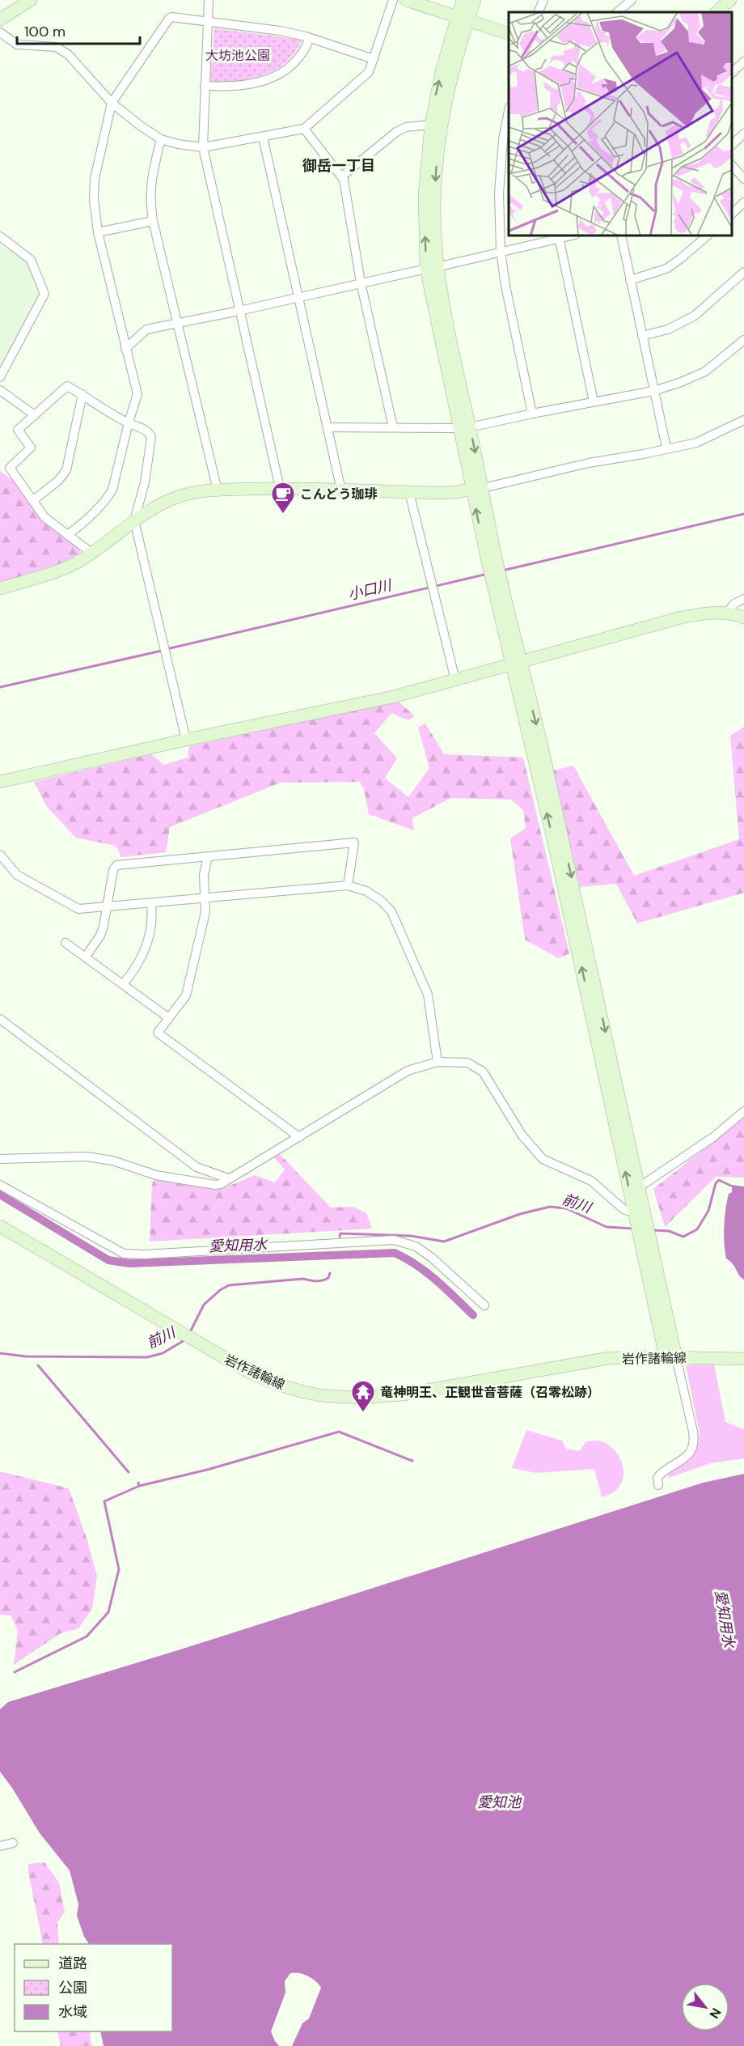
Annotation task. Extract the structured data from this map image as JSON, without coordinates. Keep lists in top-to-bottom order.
{
  "streets": {
    "street": ["岩作諸輪線"]
  },
  "districts": ["御岳一丁目"],
  "water": [
    "小口川",
    "前川",
    "愛知用水",
    "愛知池"
  ],
  "parks": ["大坊池公園"],
  "places": {
    "cafe": ["こんどう珈琲"],
    "temple": ["竜神明王、正観世音菩薩（召零松跡）"]
  },
  "legend": ["道路", "公園", "水域"],
  "scale_bar": "100 m",
  "north": "bottom right"
}
